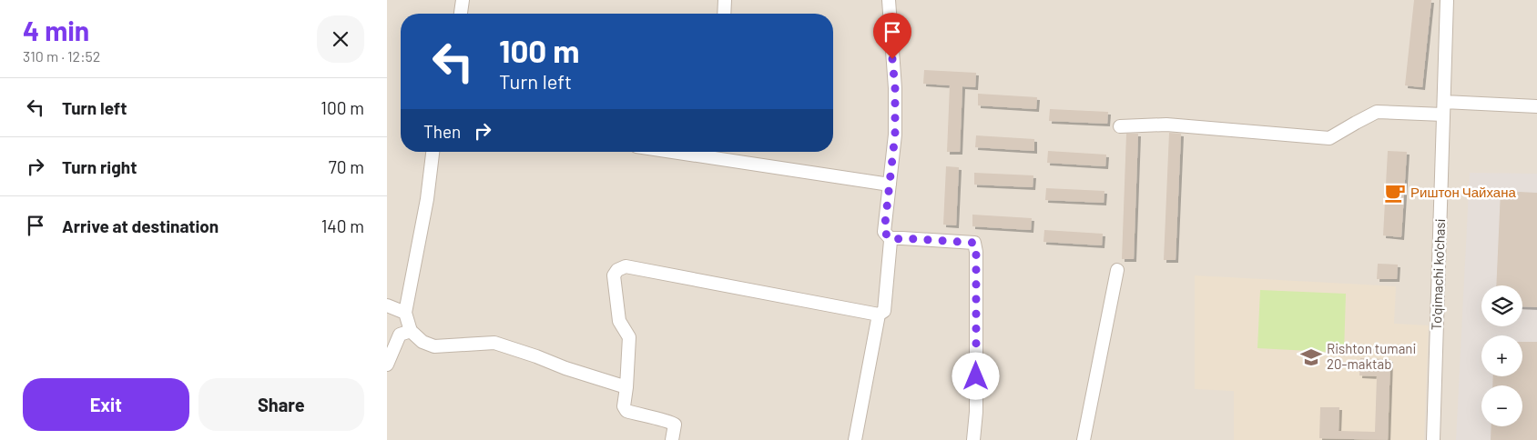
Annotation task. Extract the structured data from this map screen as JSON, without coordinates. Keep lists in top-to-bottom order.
{
  "streets": {
    "street": ["To'qimachi ko'chasi"]
  },
  "places": {
    "cafe": ["Риштон Чайхана"],
    "school or university": ["Rishton tumani 20-maktab"]
  },
  "page": {
    "heading": ["4 min", "310 m · 12:52"],
    "turn": ["100 m", "Turn left"],
    "list": [
      {
        "name": "Turn left",
        "value": "100 m"
      },
      {
        "name": "Turn right",
        "value": "70 m"
      },
      {
        "name": "Arrive at destination",
        "value": "140 m"
      }
    ],
    "then": "Then",
    "map_buttons": ["+", "−"],
    "buttons": ["Exit", "Share"]
  }
}
